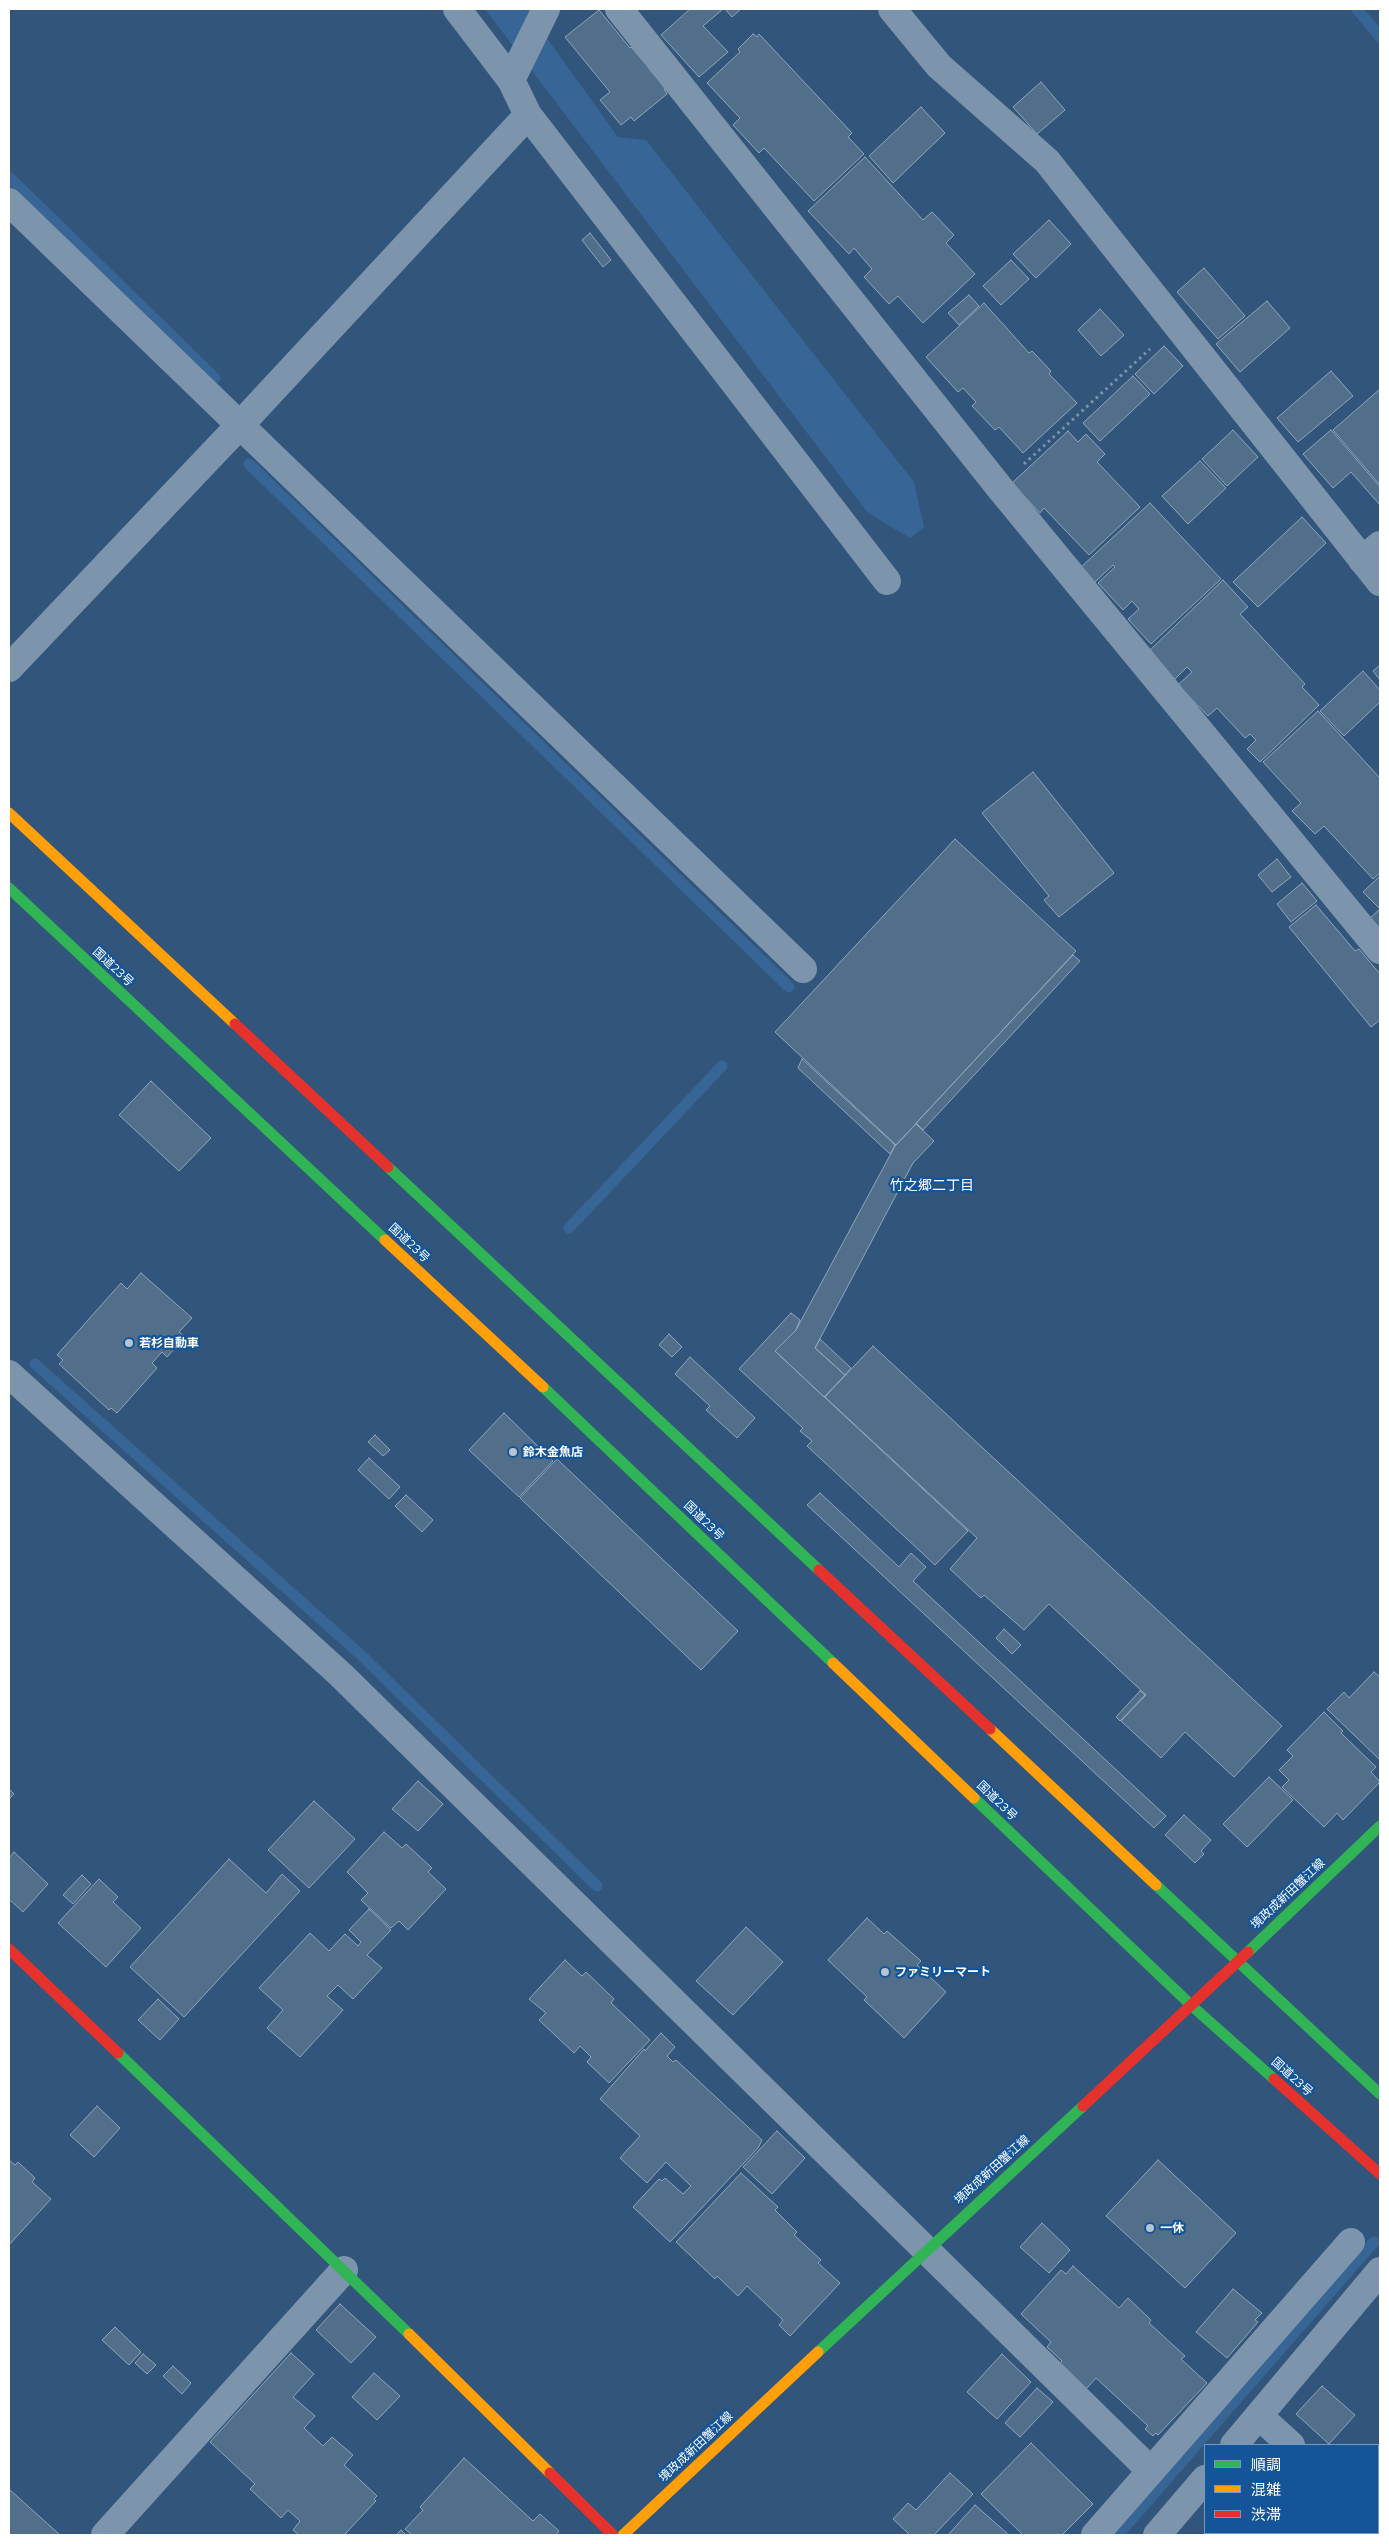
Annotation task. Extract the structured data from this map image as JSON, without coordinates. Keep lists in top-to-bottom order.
{
  "streets": {
    "main road": ["国道23号", "境政成新田蟹江線"]
  },
  "crossings": [
    ["国道23号", "境政成新田蟹江線"]
  ],
  "districts": ["竹之郷二丁目"],
  "places": [
    "若杉自動車",
    "鈴木金魚店",
    "ファミリーマート",
    "一休"
  ],
  "legend": ["順調", "混雑", "渋滞"]
}
